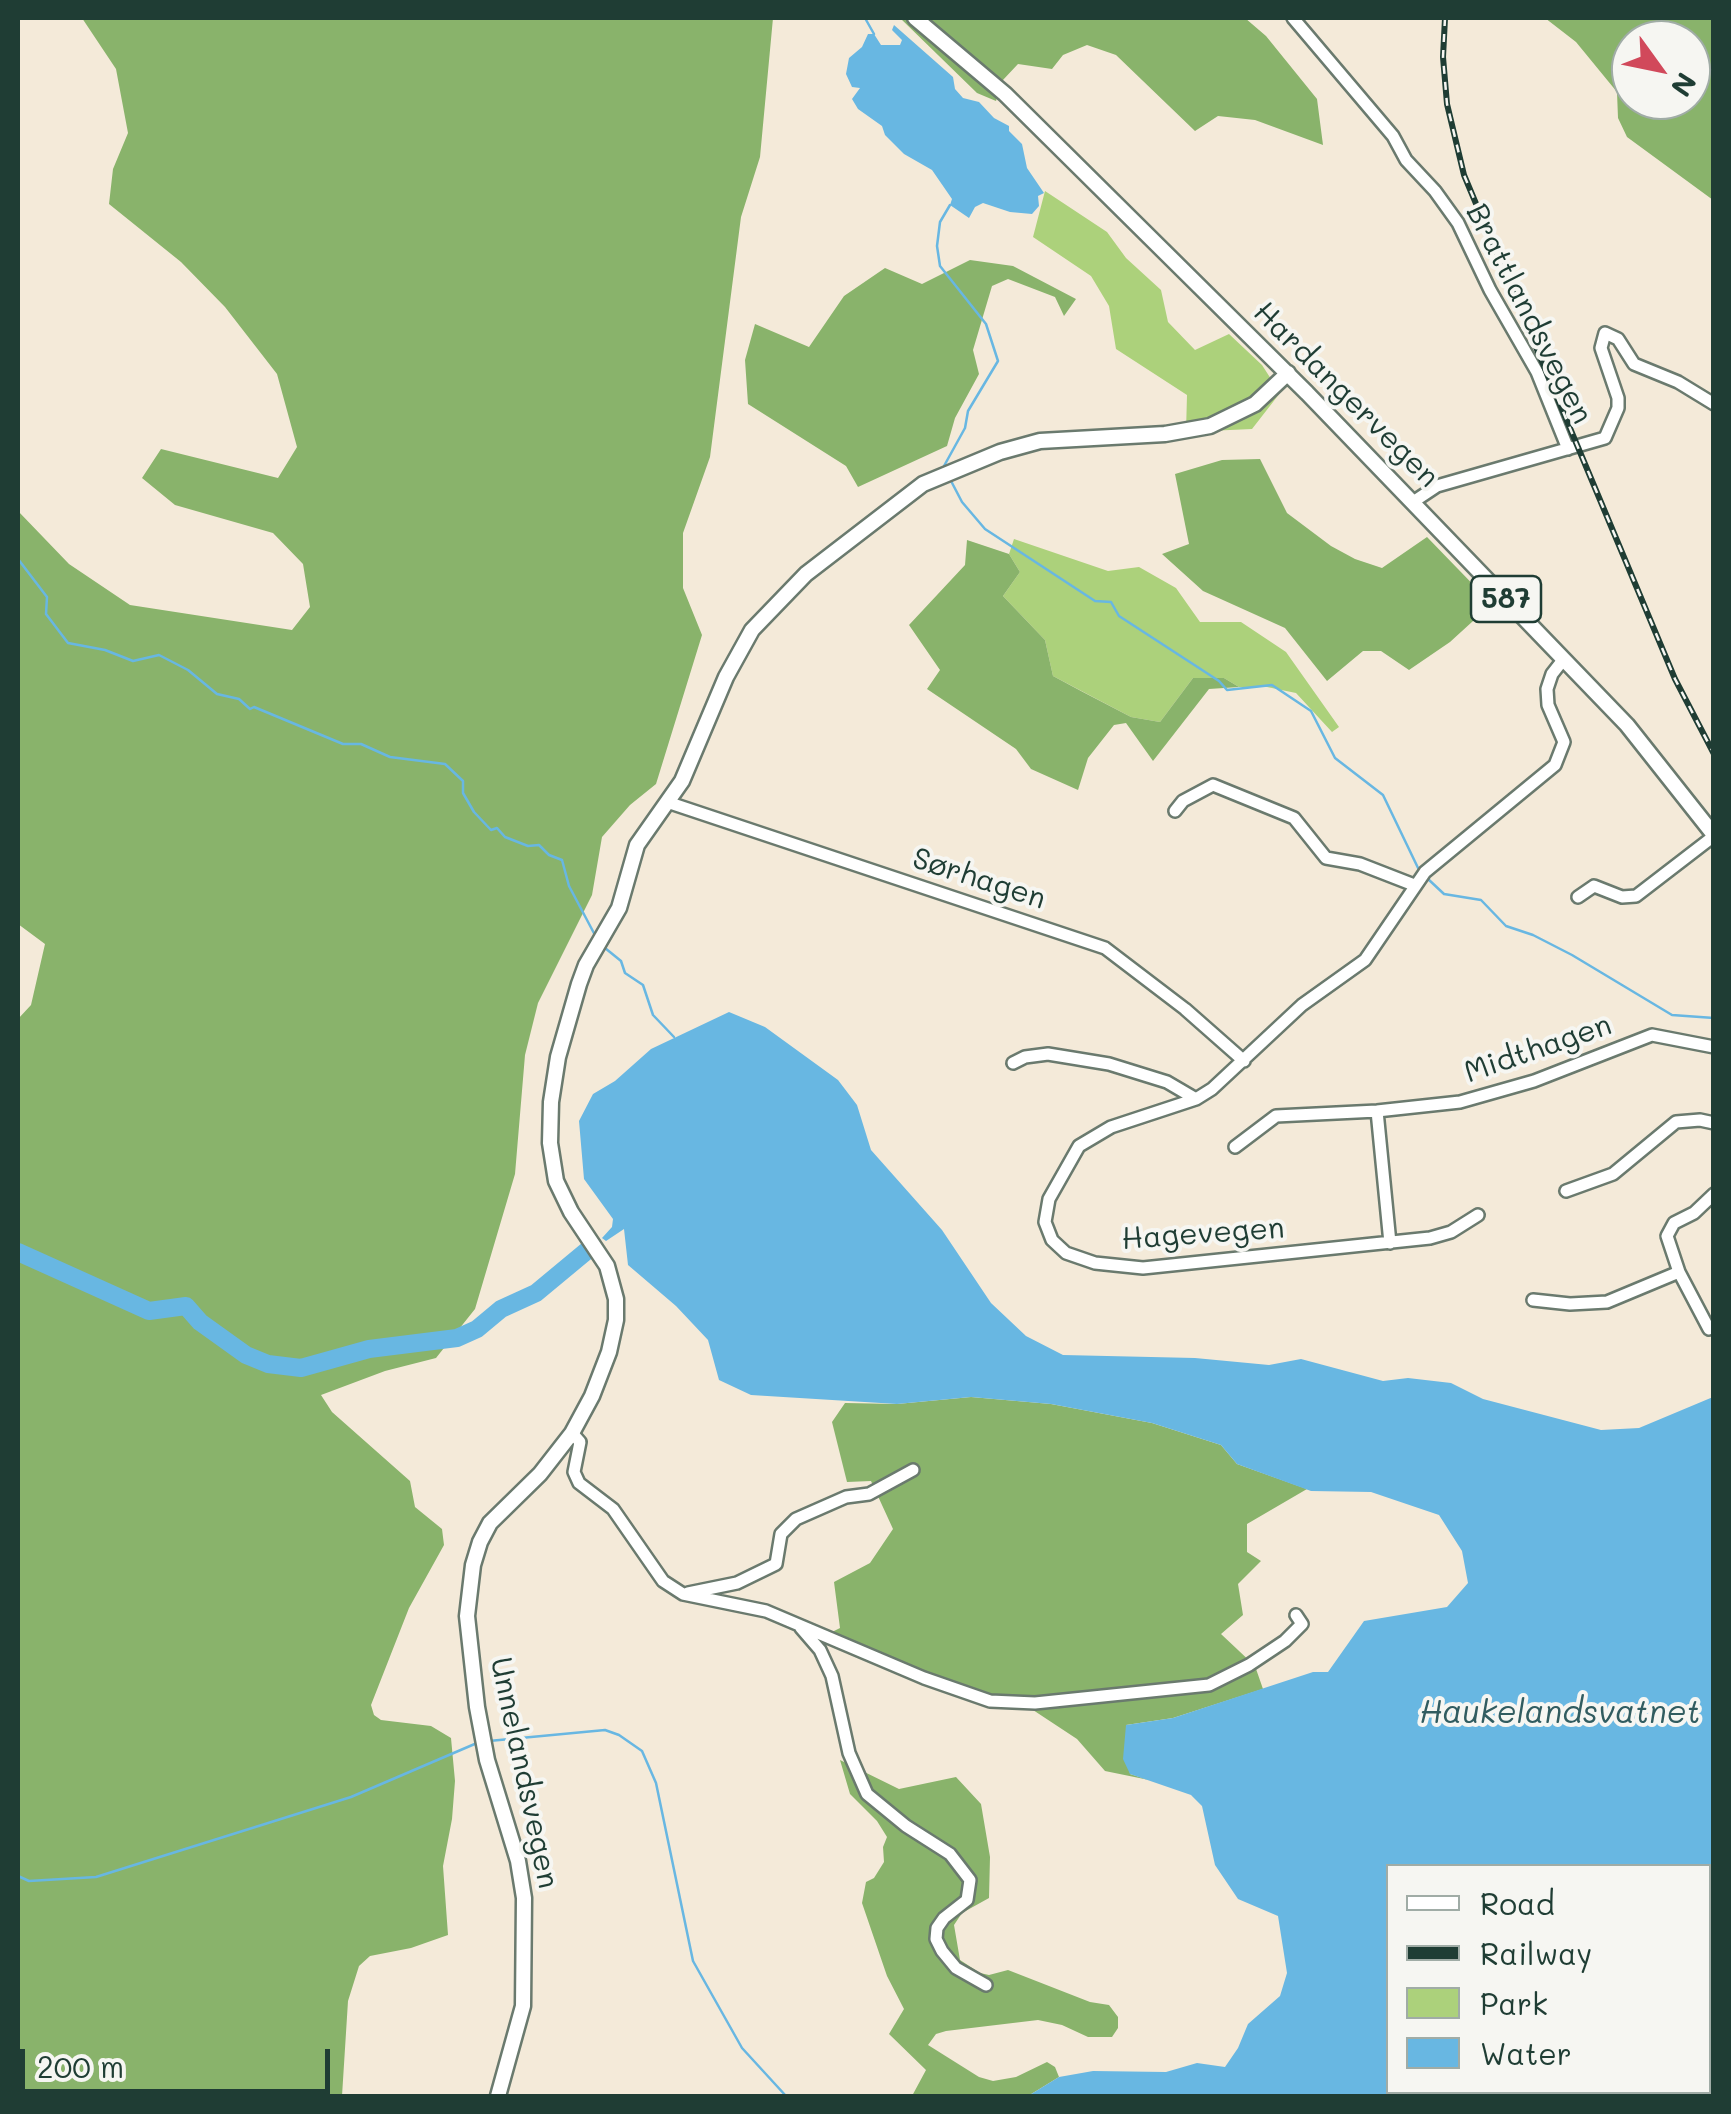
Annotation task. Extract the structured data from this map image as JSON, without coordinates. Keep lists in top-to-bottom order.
{
  "streets": {
    "main road": ["Hardangervegen", "587", "Unnelandsvegen"],
    "street": [
      "Brattlandsvegen",
      "Sørhagen",
      "Midthagen",
      "Hagevegen"
    ]
  },
  "crossings": [
    ["Hardangervegen", "Hagevegen"],
    ["Hardangervegen", "Unnelandsvegen"],
    ["Sørhagen", "Hagevegen"],
    ["Sørhagen", "Unnelandsvegen"]
  ],
  "water": ["Haukelandsvatnet"],
  "legend": [
    "Road",
    "Railway",
    "Park",
    "Water"
  ],
  "scale_bar": "200 m",
  "north": "bottom right"
}
